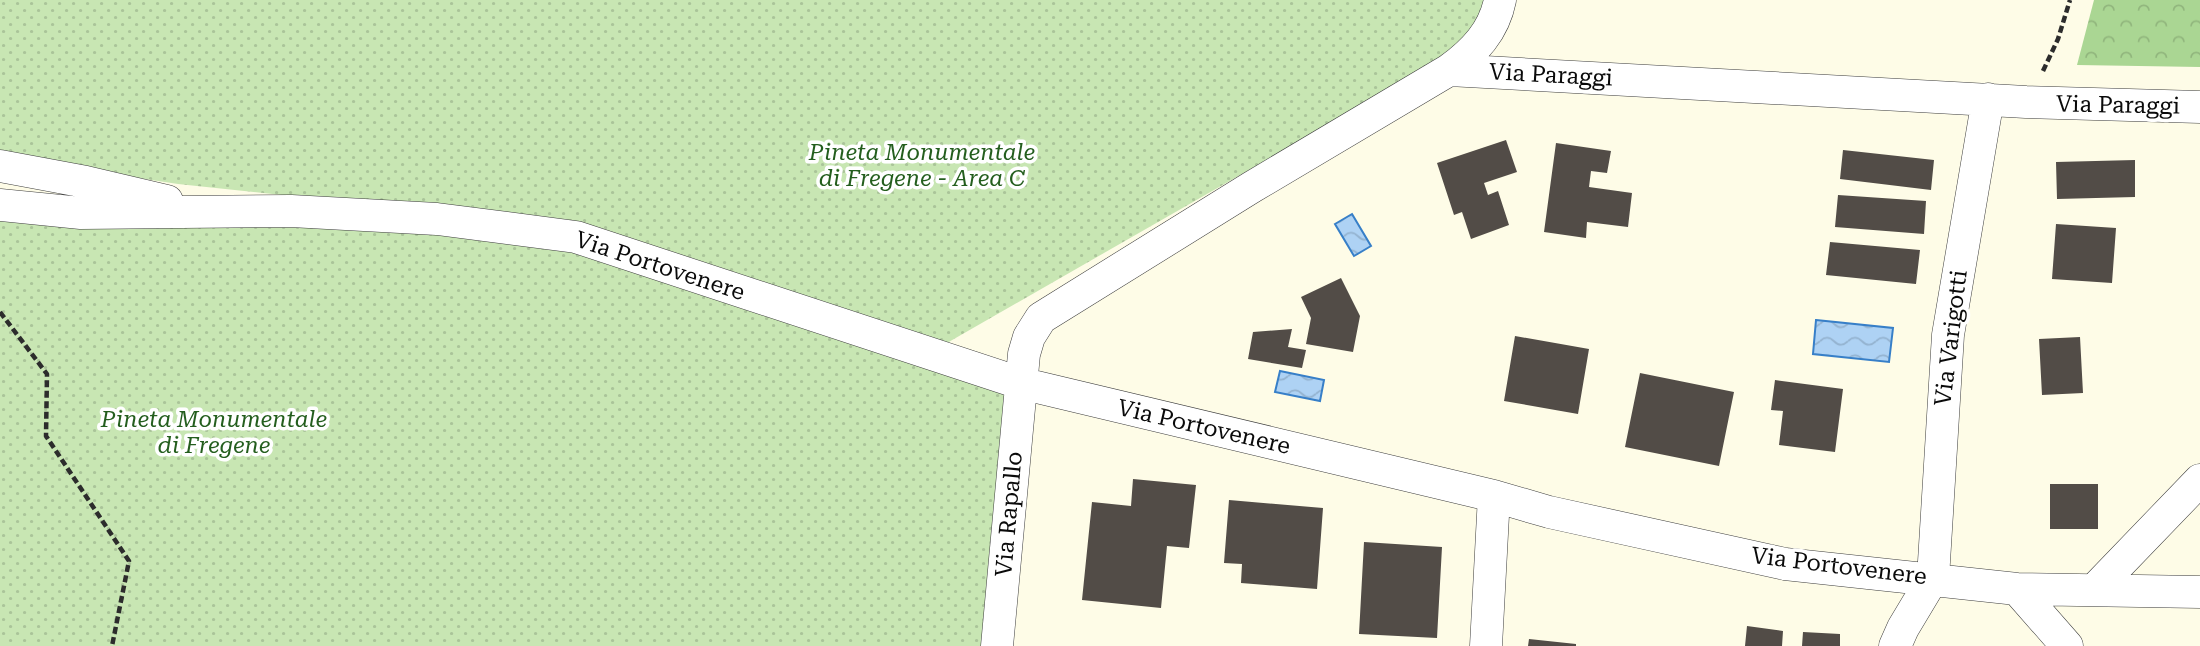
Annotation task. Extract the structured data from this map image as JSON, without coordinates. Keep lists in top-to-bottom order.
{
  "streets": {
    "street": [
      "Via Paraggi",
      "Via Portovenere",
      "Via Varigotti",
      "Via Rapallo"
    ]
  },
  "crossings": [
    ["Via Paraggi", "Via Varigotti"],
    ["Via Portovenere", "Via Varigotti"],
    ["Via Portovenere", "Via Rapallo"]
  ],
  "parks": ["Pineta Monumentale di Fregene - Area C", "Pineta Monumentale di Fregene"]
}
